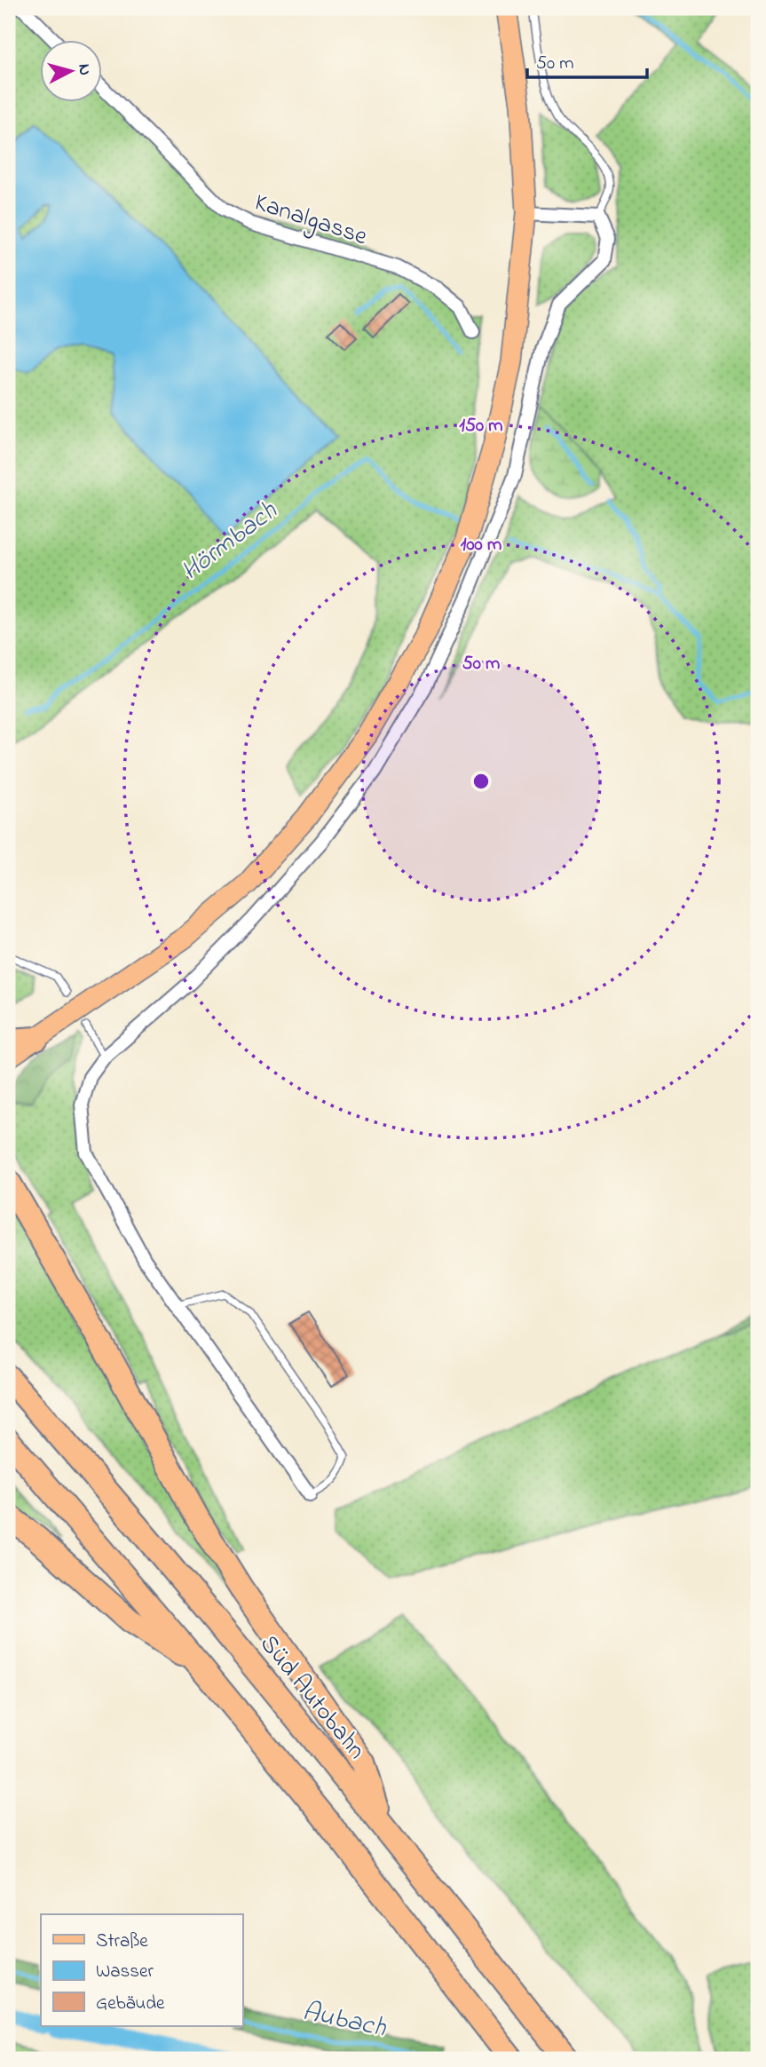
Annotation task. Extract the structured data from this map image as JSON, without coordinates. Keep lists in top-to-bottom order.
{
  "streets": {
    "highway": ["Süd Autobahn"],
    "street": ["Kanalgasse"]
  },
  "water": ["Hörmbach", "Aubach"],
  "legend": ["Straße", "Wasser", "Gebäude"],
  "scale_bar": "50 m",
  "north": "right",
  "rings": ["150 m", "100 m", "50 m"]
}
